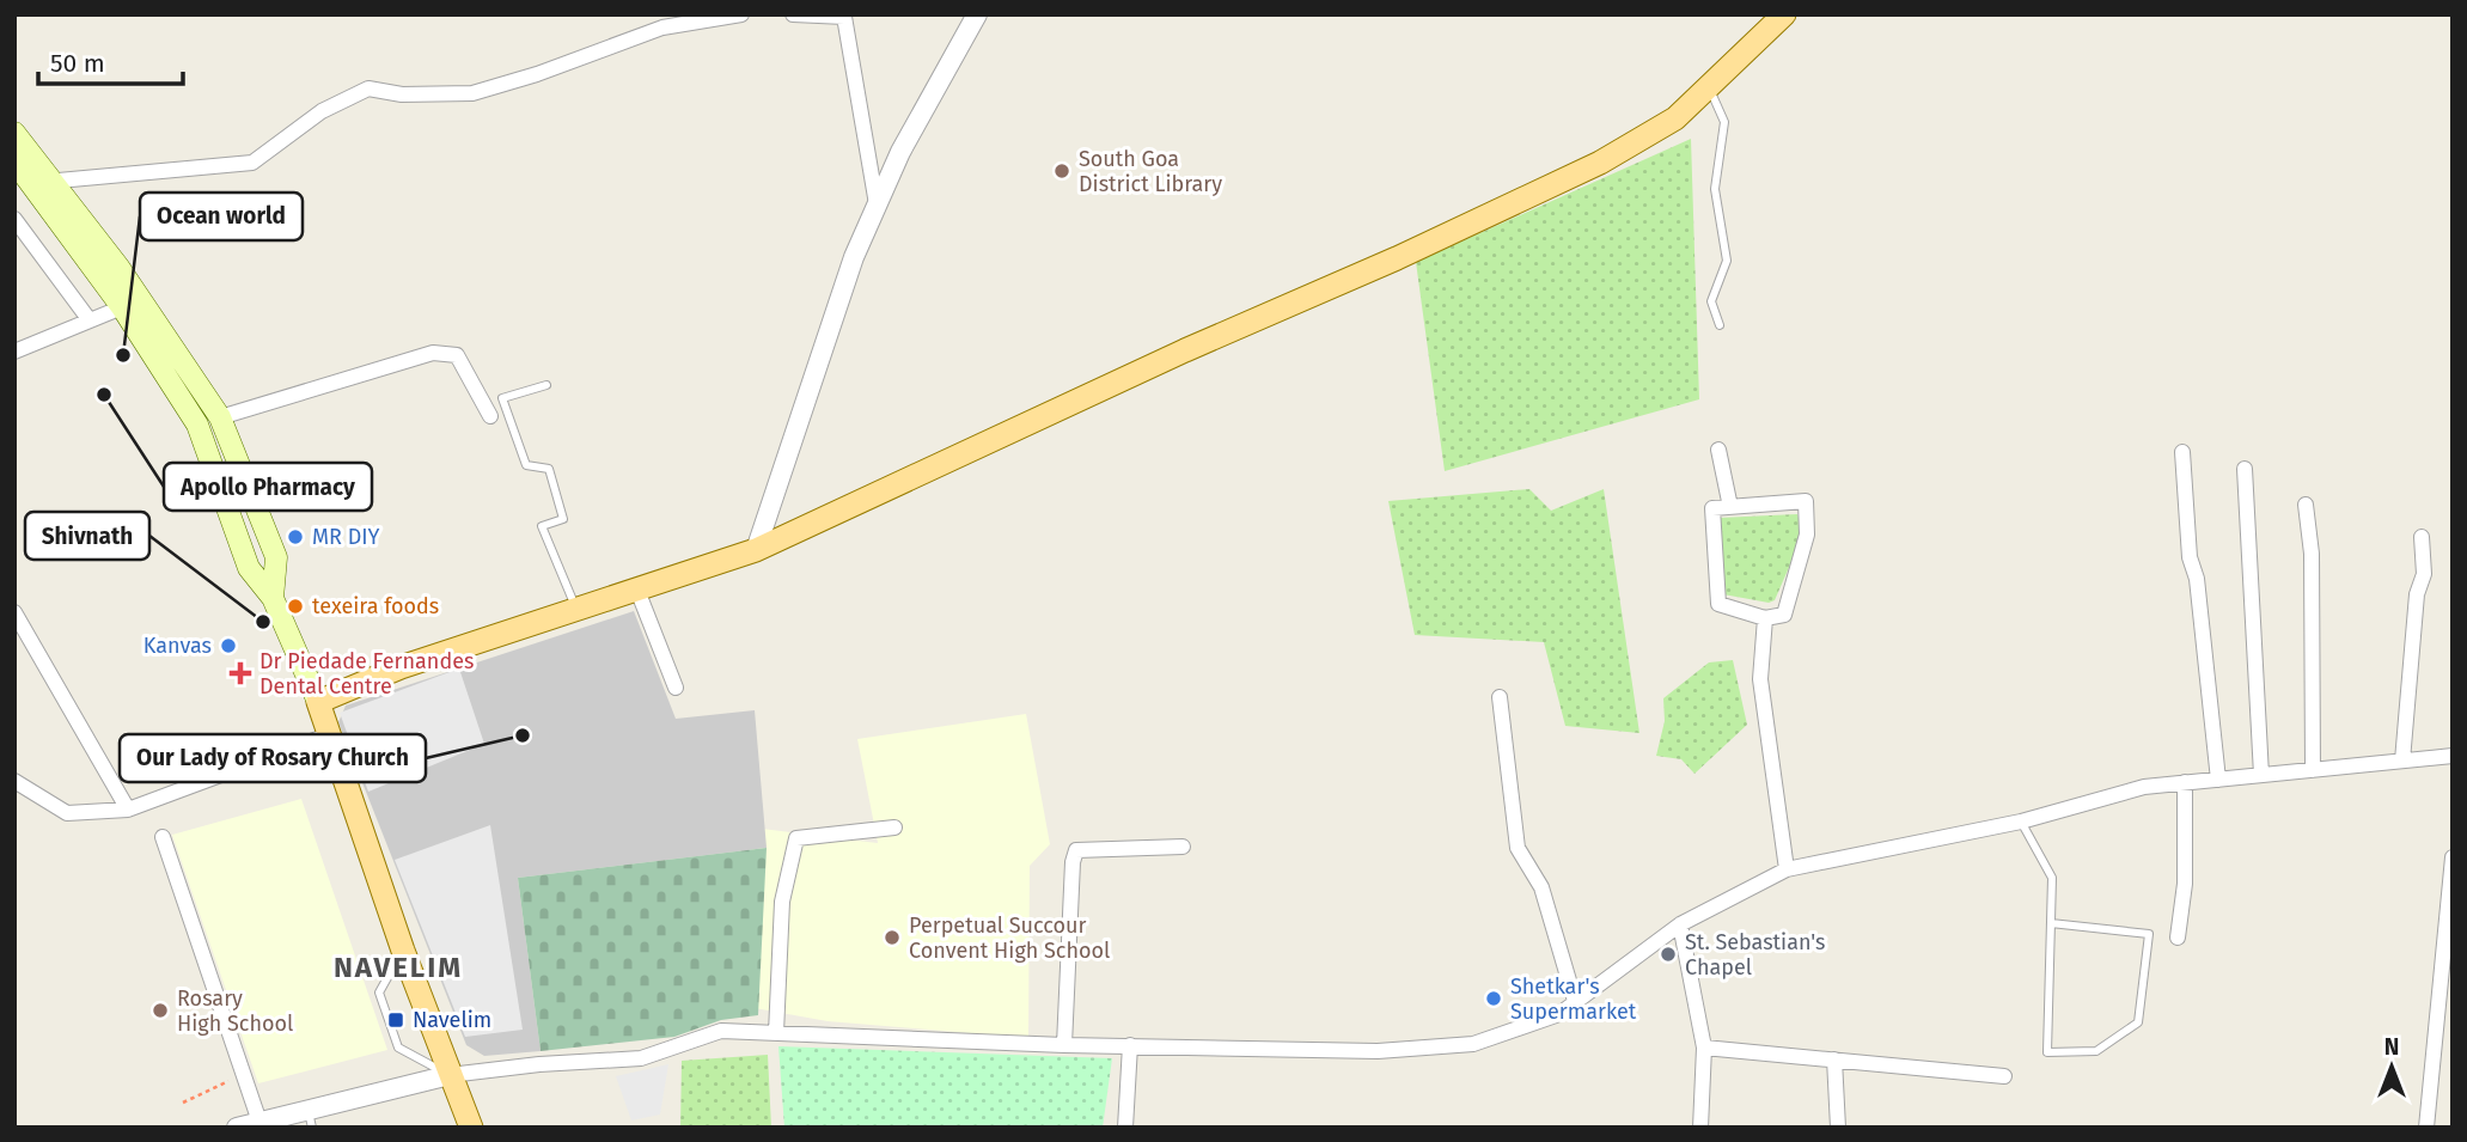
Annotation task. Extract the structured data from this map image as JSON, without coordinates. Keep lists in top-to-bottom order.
{
  "districts": ["NAVELIM"],
  "places": {
    "other": [
      "South Goa District Library",
      "Ocean world",
      "Apollo Pharmacy",
      "MR DIY",
      "texeira foods",
      "Shivnath",
      "Kanvas",
      "Our Lady of Rosary Church",
      "Perpetual Succour Convent High School",
      "St. Sebastian's Chapel",
      "Shetkar's Supermarket",
      "Rosary High School"
    ],
    "health": ["Dr Piedade Fernandes Dental Centre"],
    "transit": ["Navelim"]
  },
  "scale_bar": "50 m",
  "north": "top"
}
